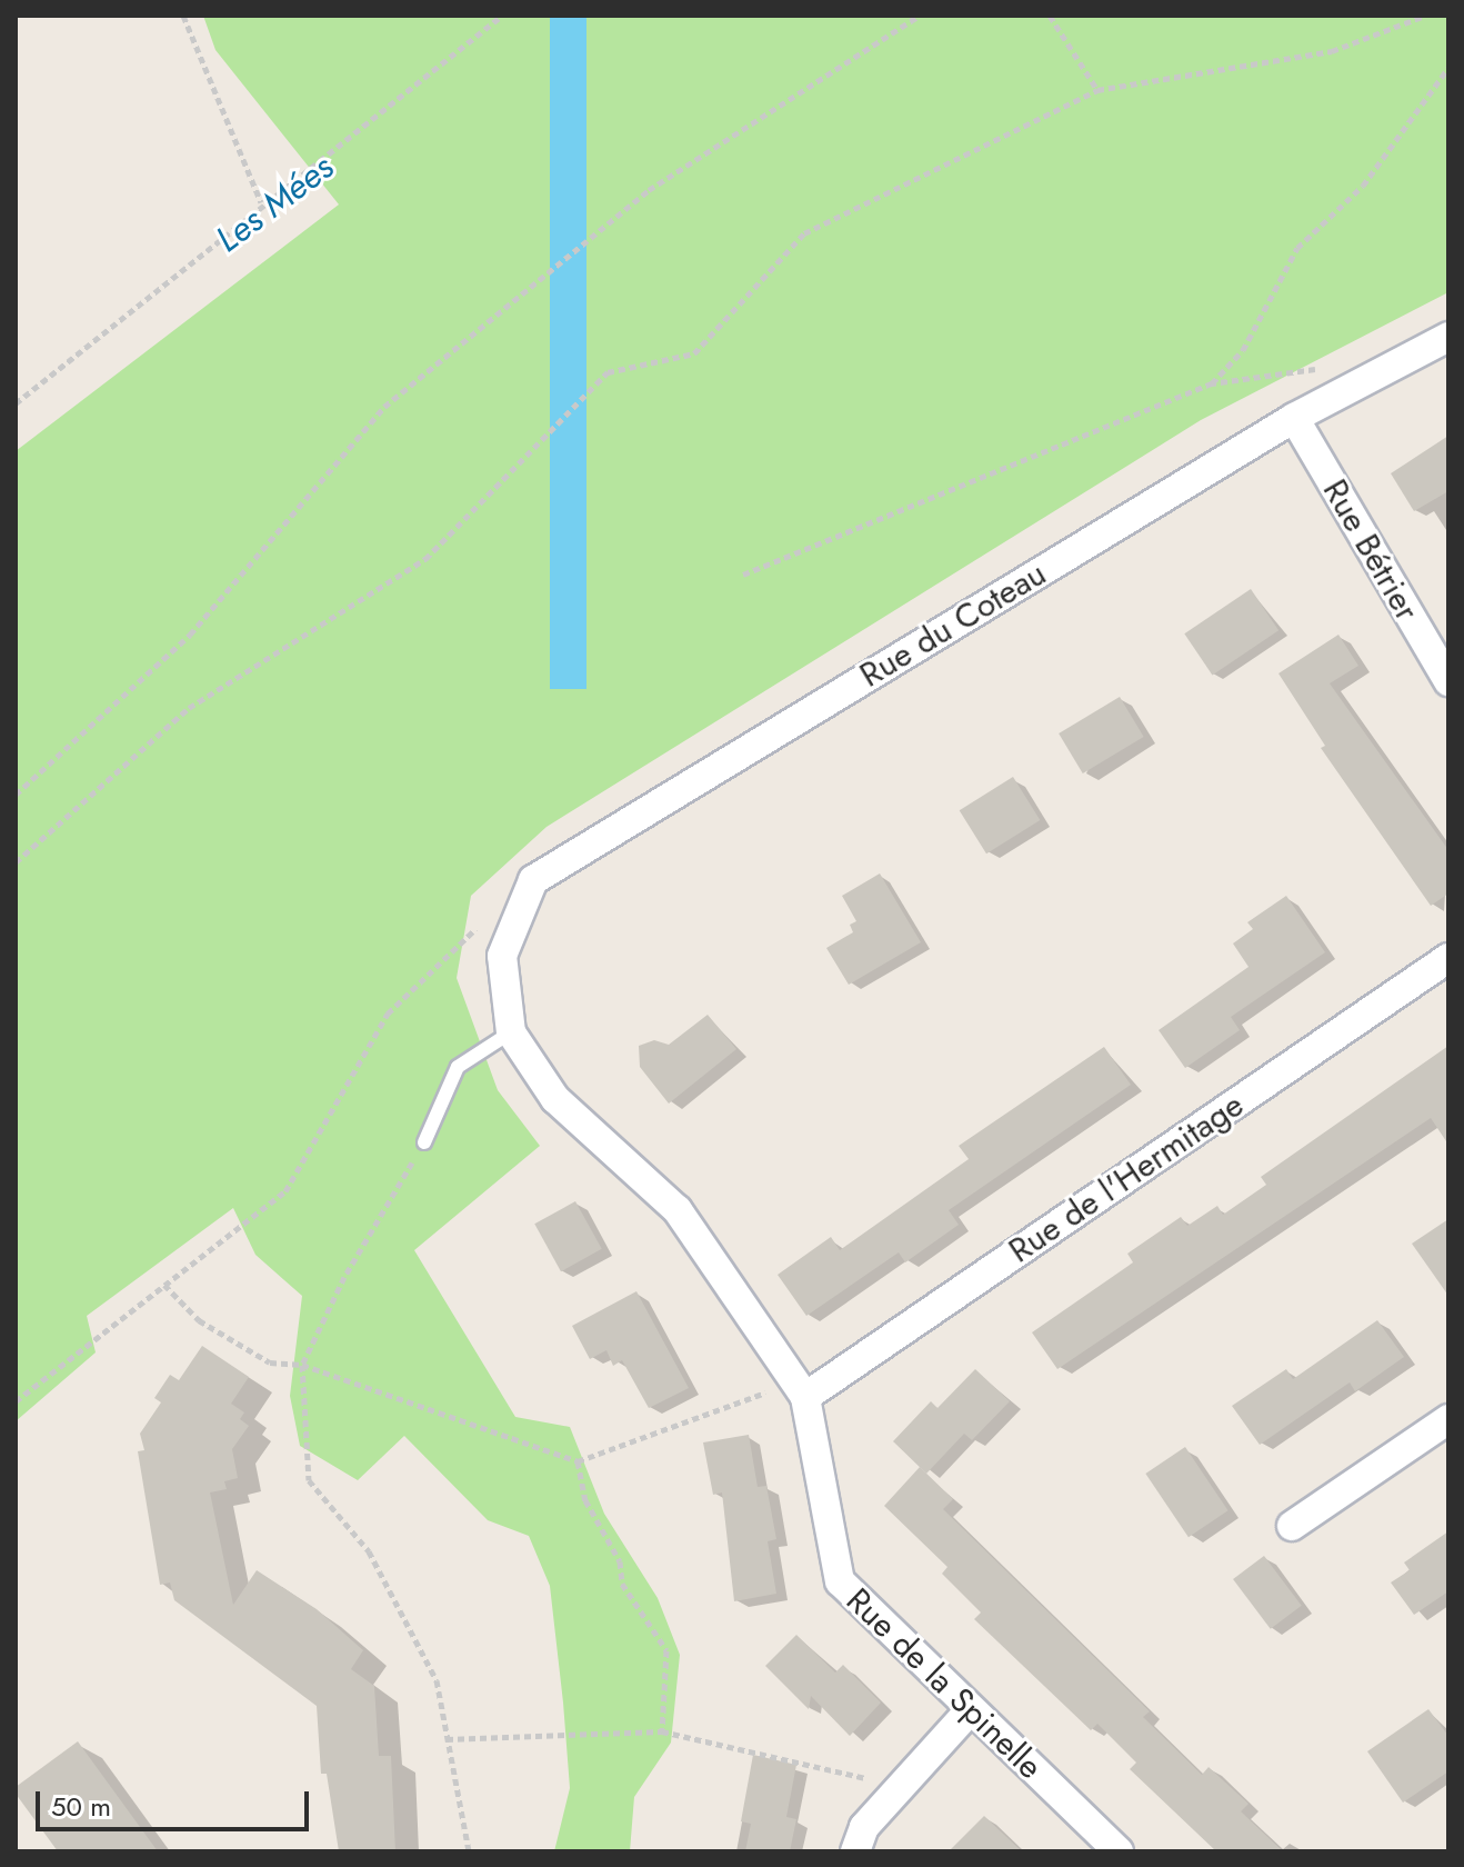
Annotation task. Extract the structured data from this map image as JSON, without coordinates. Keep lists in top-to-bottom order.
{
  "streets": {
    "street": [
      "Rue Bétrier",
      "Rue du Coteau",
      "Rue de l'Hermitage",
      "Rue de la Spinelle"
    ]
  },
  "crossings": [
    ["Rue Bétrier", "Rue du Coteau"],
    ["Rue du Coteau", "Rue de la Spinelle"],
    ["Rue de l'Hermitage", "Rue de la Spinelle"]
  ],
  "water": ["Les Mées"],
  "scale_bar": "50 m"
}
